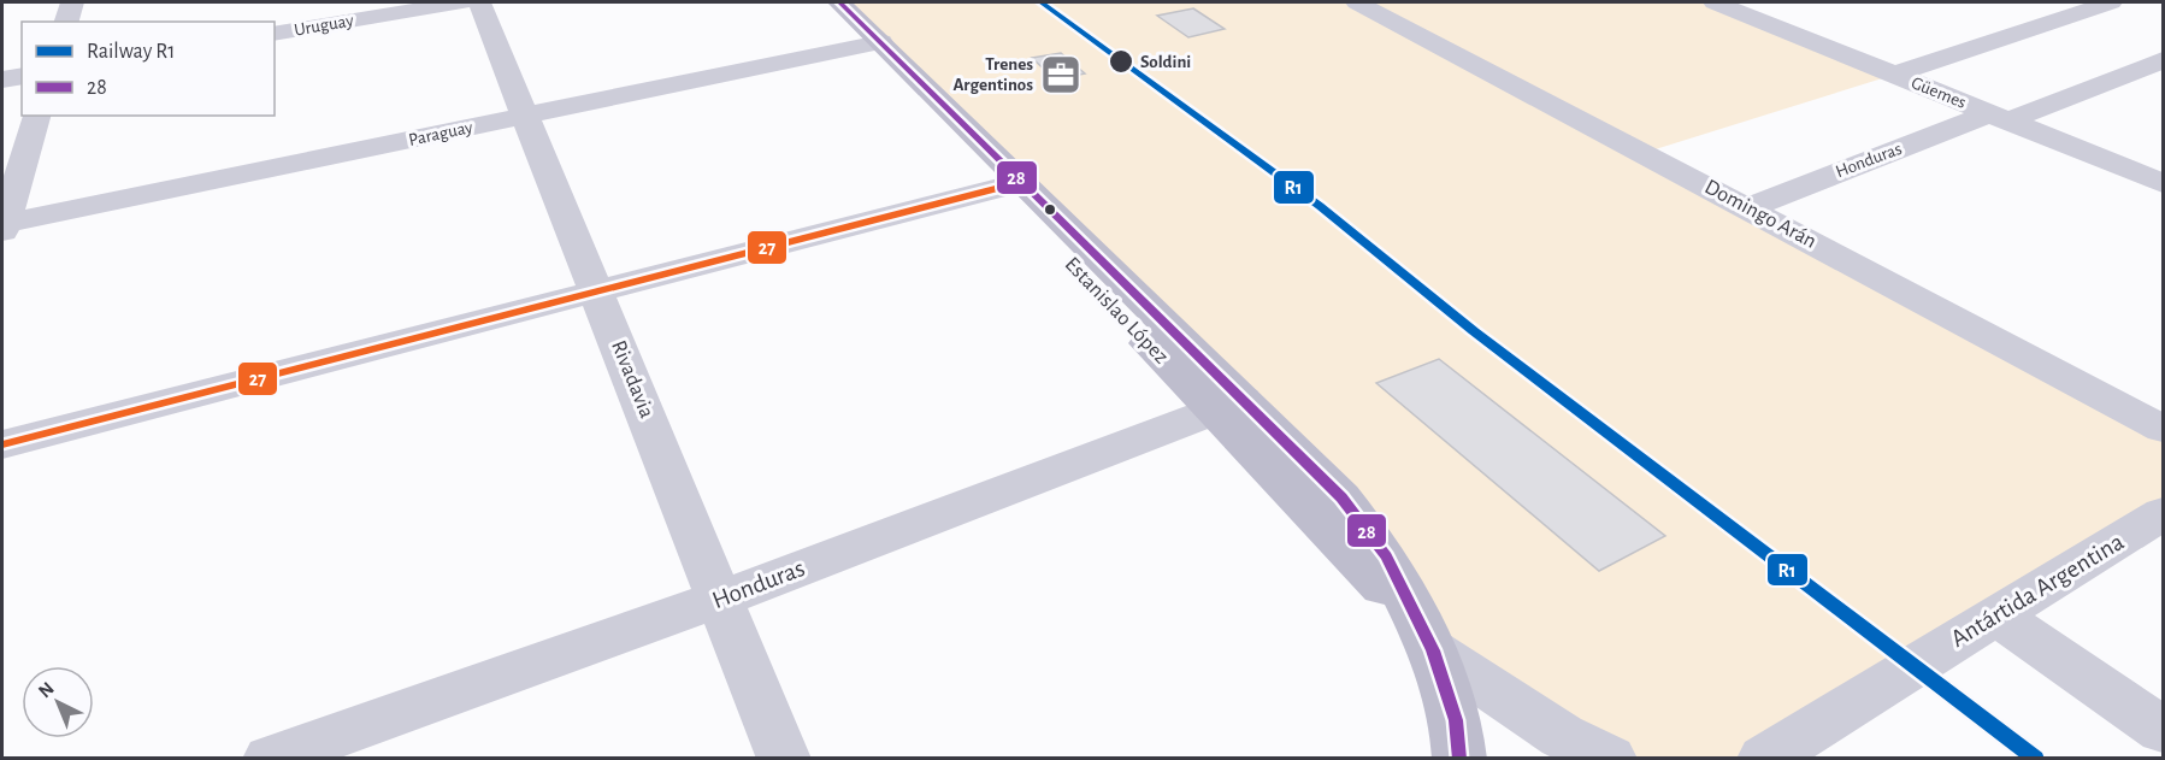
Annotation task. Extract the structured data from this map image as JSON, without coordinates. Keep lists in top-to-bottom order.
{
  "streets": {
    "main road": ["Estanislao López"],
    "street": [
      "Uruguay",
      "Güemes",
      "Paraguay",
      "Honduras",
      "Domingo Arán",
      "Rivadavia",
      "Antártida Argentina"
    ]
  },
  "crossings": [
    ["Güemes", "Honduras"],
    ["Paraguay", "Estanislao López"],
    ["Paraguay", "Rivadavia"],
    ["Honduras", "Domingo Arán"],
    ["Honduras", "Estanislao López"],
    ["Honduras", "Rivadavia"]
  ],
  "places": {
    "other": ["Soldini"],
    "office": ["Trenes Argentinos"]
  },
  "lines": ["rail line R1", "transit line 28", "transit line 27"],
  "legend": ["Railway R1", "28"],
  "north": "top left"
}
